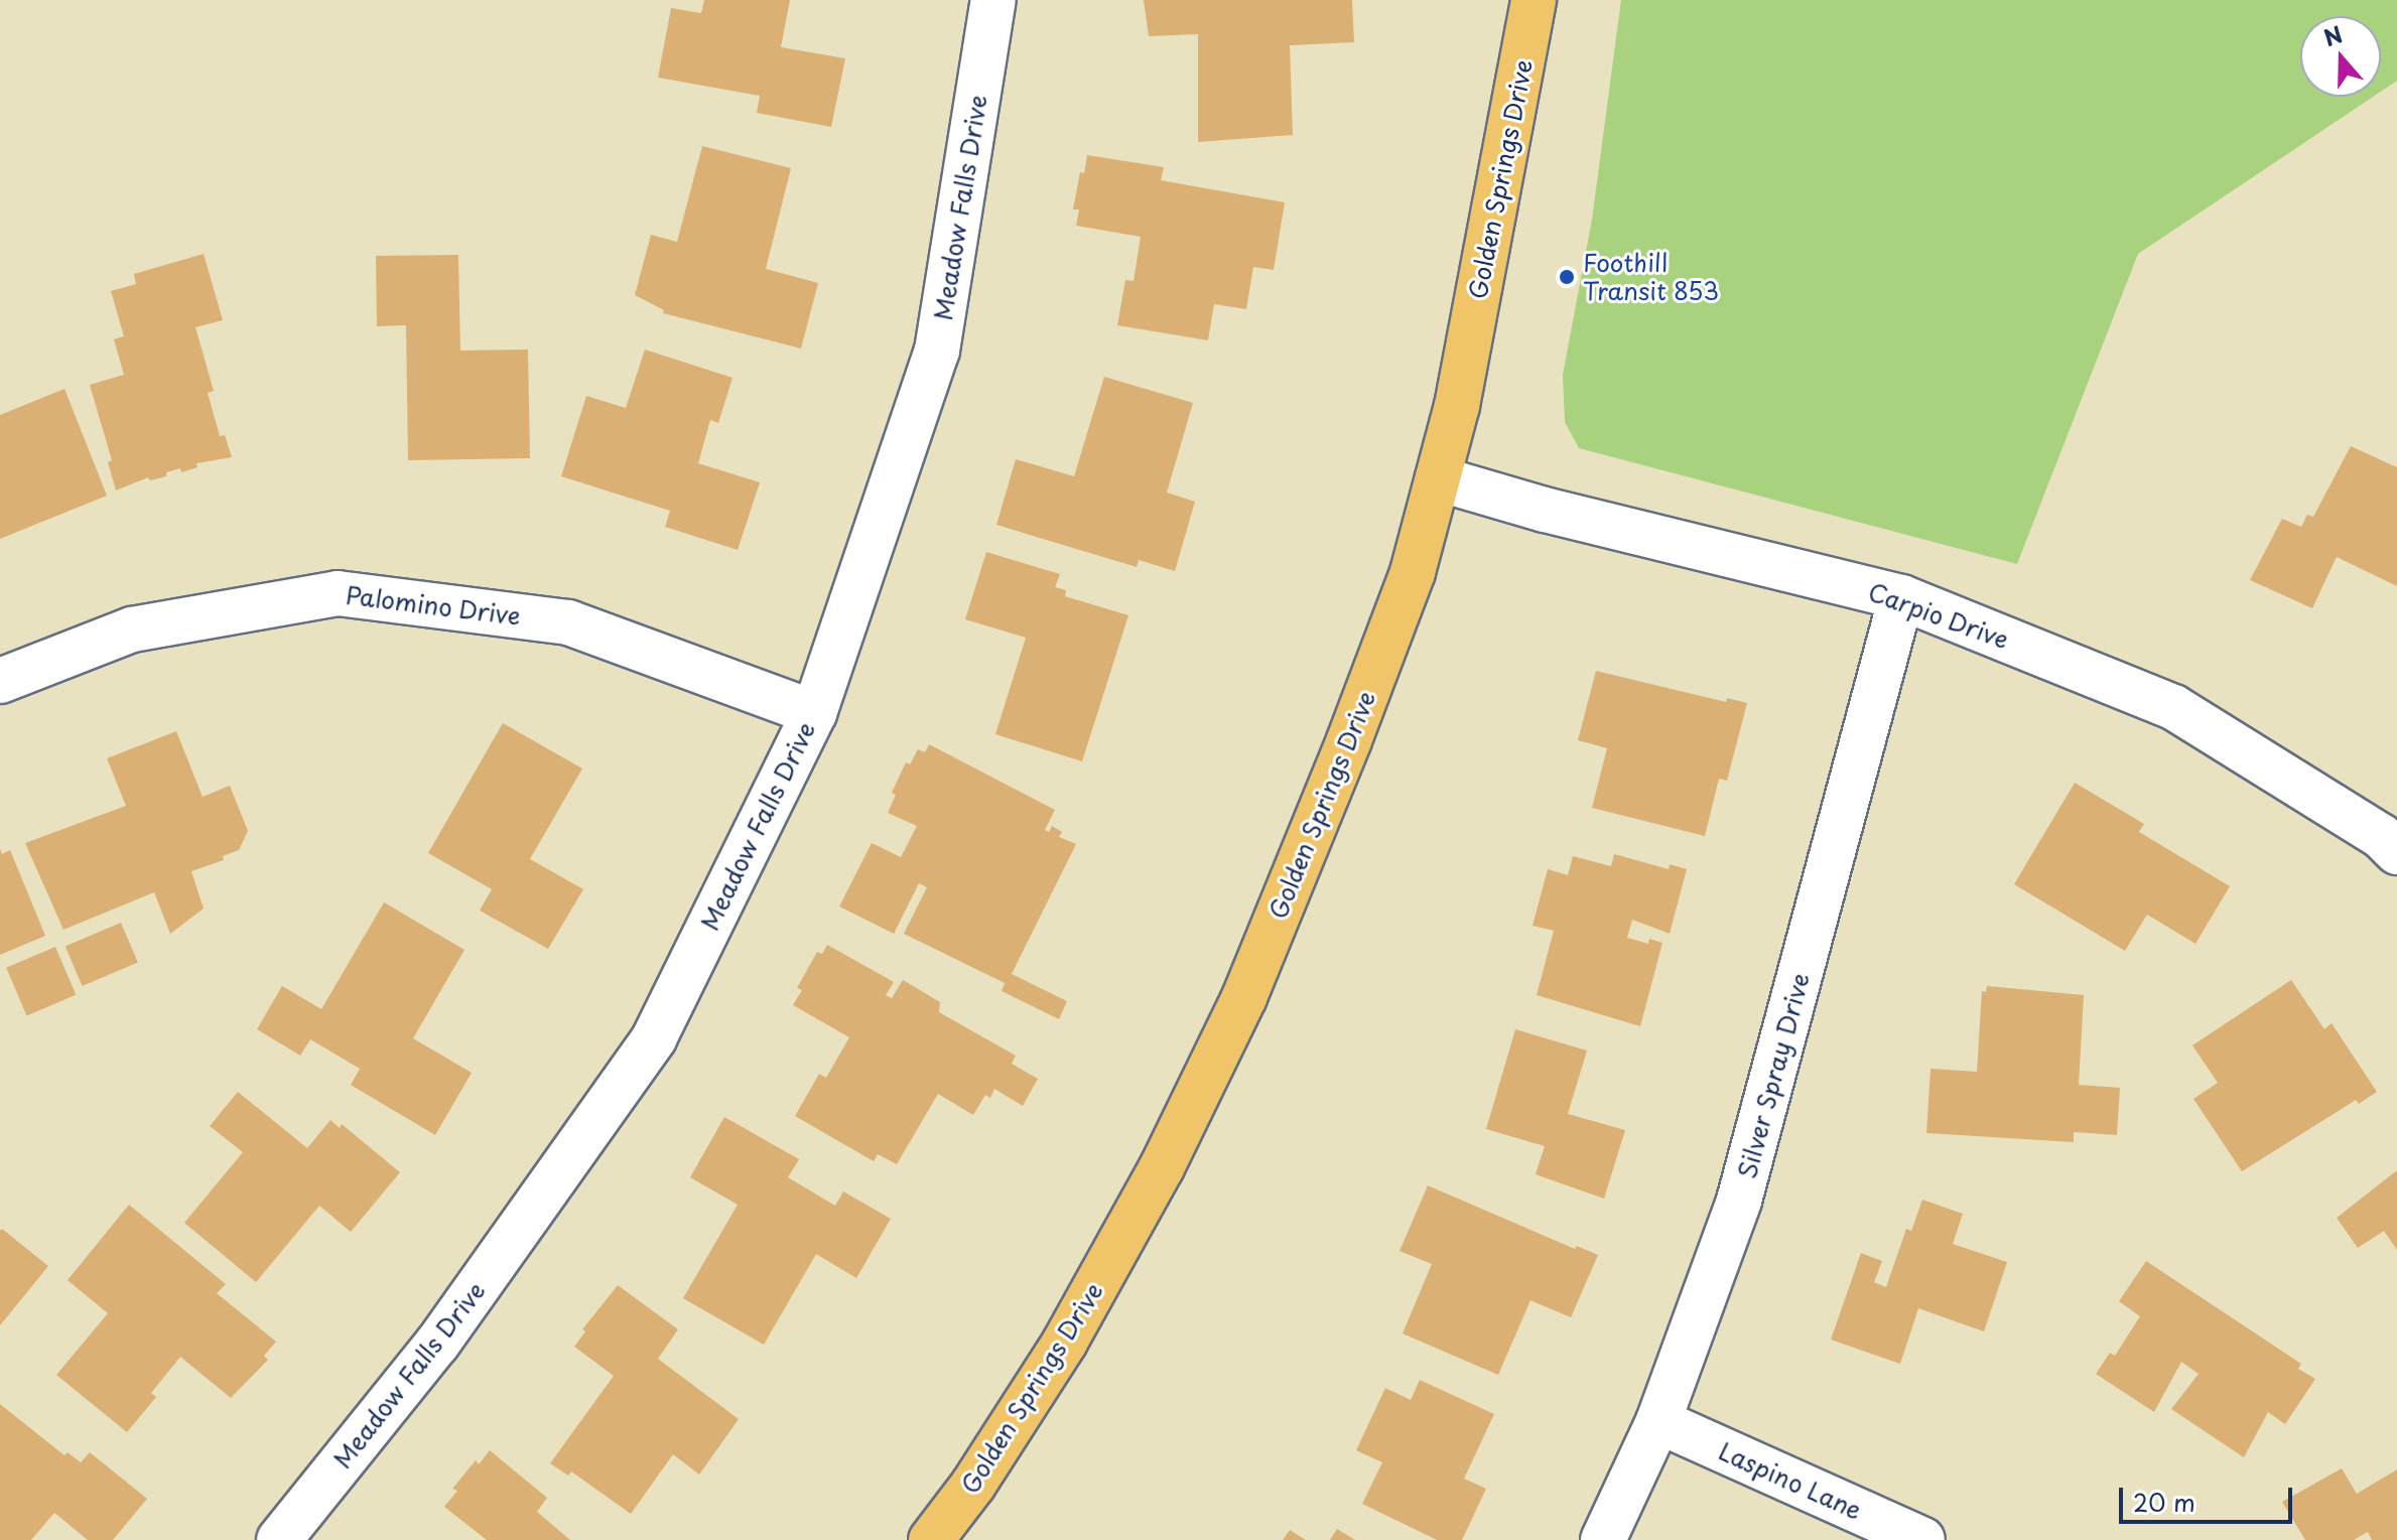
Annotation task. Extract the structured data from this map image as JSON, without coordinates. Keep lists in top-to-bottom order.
{
  "streets": {
    "main road": ["Golden Springs Drive"],
    "street": [
      "Meadow Falls Drive",
      "Palomino Drive",
      "Carpio Drive",
      "Silver Spray Drive",
      "Laspino Lane"
    ]
  },
  "crossings": [
    ["Golden Springs Drive", "Carpio Drive"],
    ["Meadow Falls Drive", "Palomino Drive"],
    ["Carpio Drive", "Silver Spray Drive"],
    ["Silver Spray Drive", "Laspino Lane"]
  ],
  "places": ["Foothill Transit 853"],
  "scale_bar": "20 m",
  "north": "top"
}
